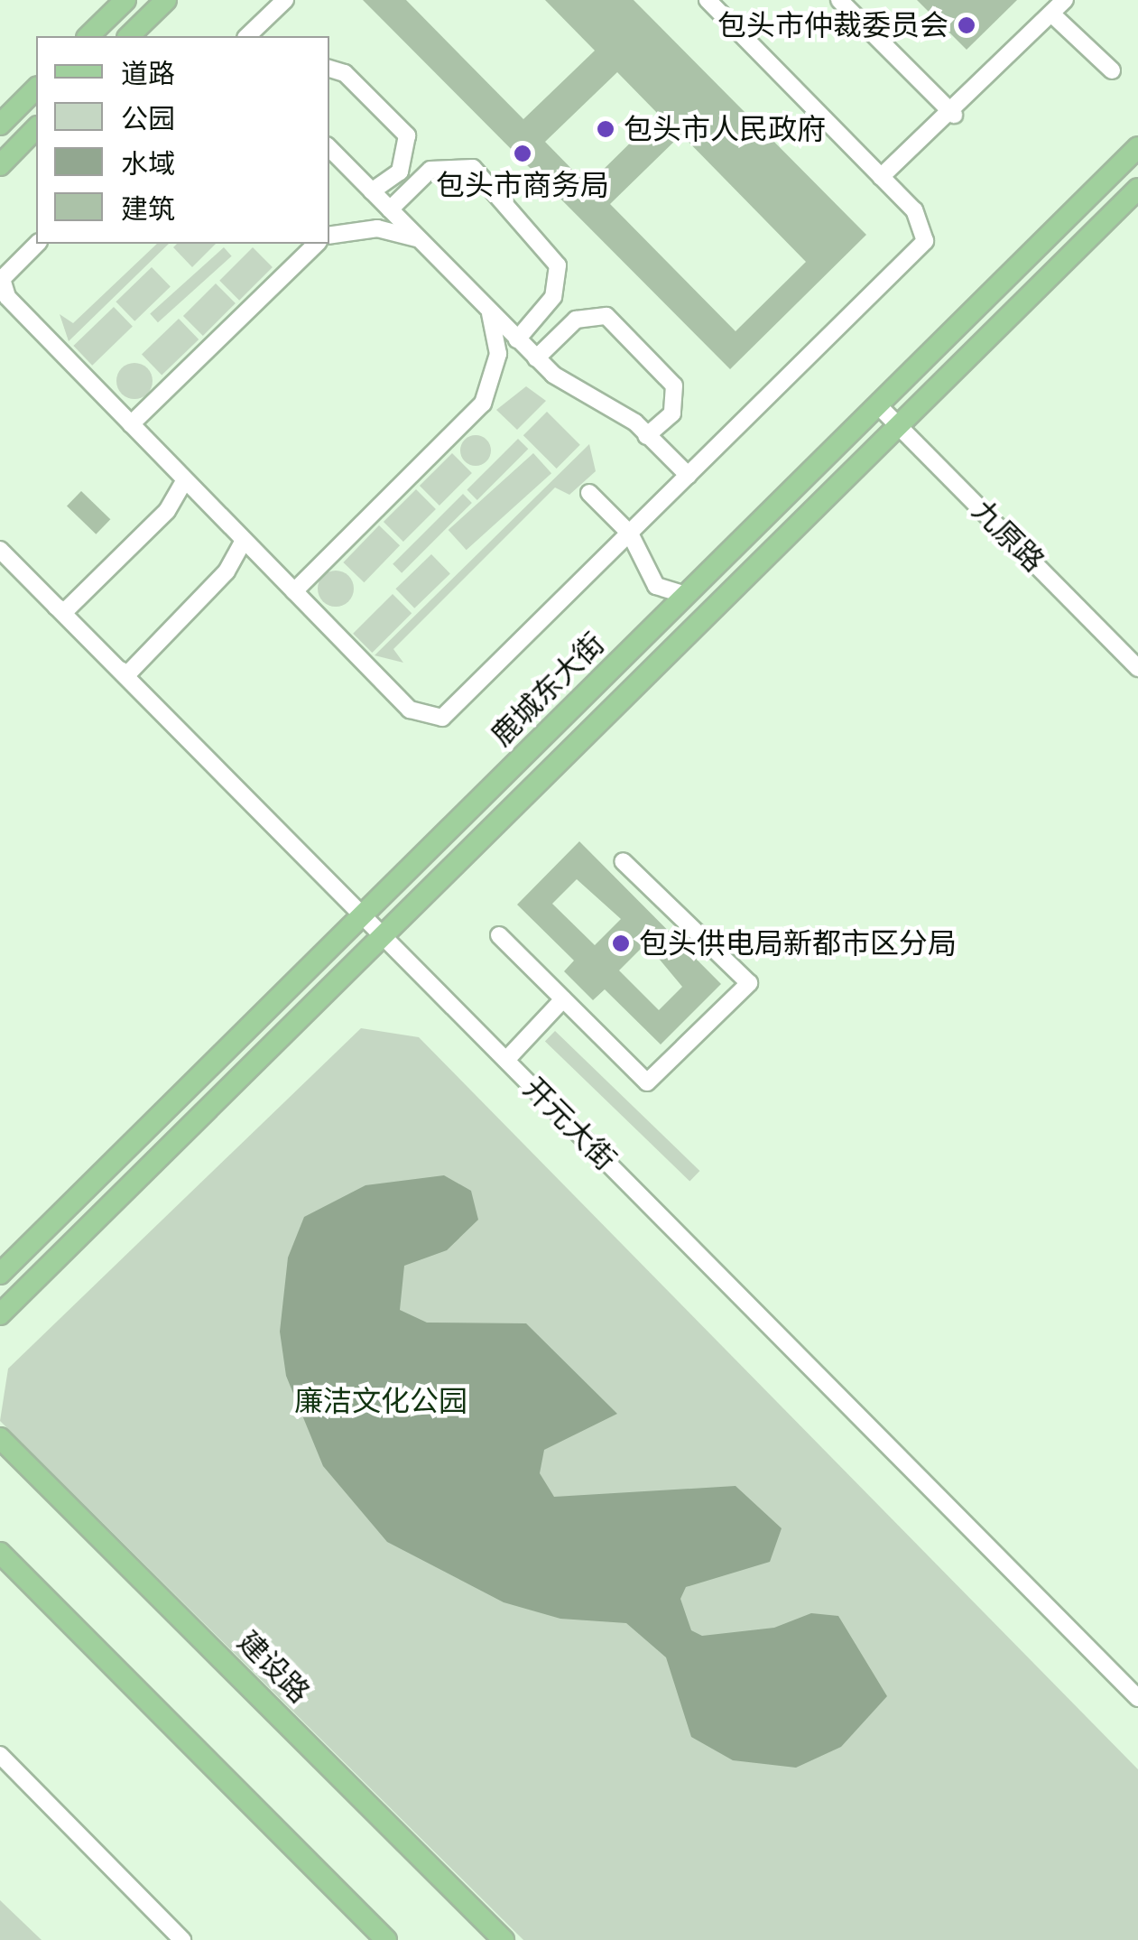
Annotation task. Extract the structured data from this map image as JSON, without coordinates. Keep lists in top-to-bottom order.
{
  "streets": {
    "main road": ["鹿城东大街", "建设路"],
    "street": ["九原路", "开元大街"]
  },
  "crossings": [
    ["九原路", "鹿城东大街"],
    ["鹿城东大街", "开元大街"]
  ],
  "parks": ["廉洁文化公园"],
  "places": [
    "包头市仲裁委员会",
    "包头市人民政府",
    "包头市商务局",
    "包头供电局新都市区分局"
  ],
  "legend": [
    "道路",
    "公园",
    "水域",
    "建筑"
  ]
}
